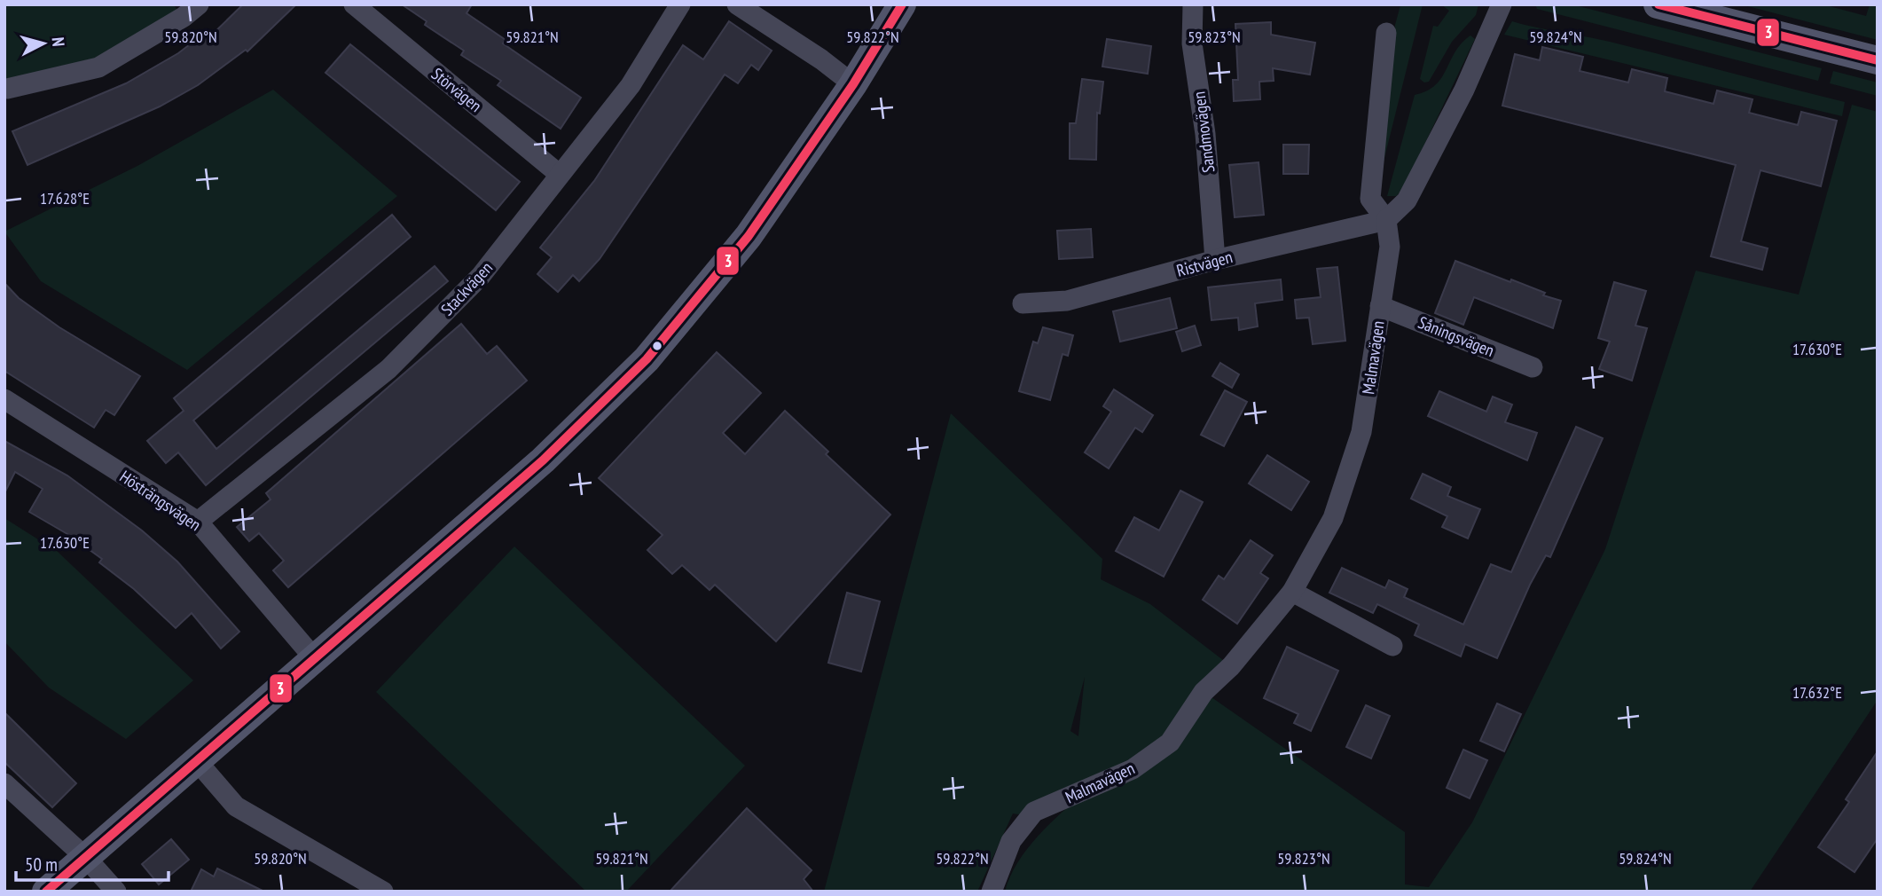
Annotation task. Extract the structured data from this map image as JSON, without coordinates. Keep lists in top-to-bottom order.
{
  "streets": {
    "street": [
      "Störvägen",
      "Sandmovägen",
      "Ristvägen",
      "Stackvägen",
      "Såningsvägen",
      "Malmavägen",
      "Hösträngsvägen"
    ]
  },
  "crossings": [
    ["Störvägen", "Stackvägen"],
    ["Sandmovägen", "Ristvägen"],
    ["Ristvägen", "Malmavägen"],
    ["Stackvägen", "Hösträngsvägen"],
    ["Såningsvägen", "Malmavägen"]
  ],
  "lines": ["transit line 3"],
  "scale_bar": "50 m",
  "north": "right",
  "coordinates": [
    "59.820°N",
    "59.821°N",
    "59.822°N",
    "59.823°N",
    "59.824°N",
    "17.628°E",
    "17.630°E",
    "17.632°E"
  ]
}
